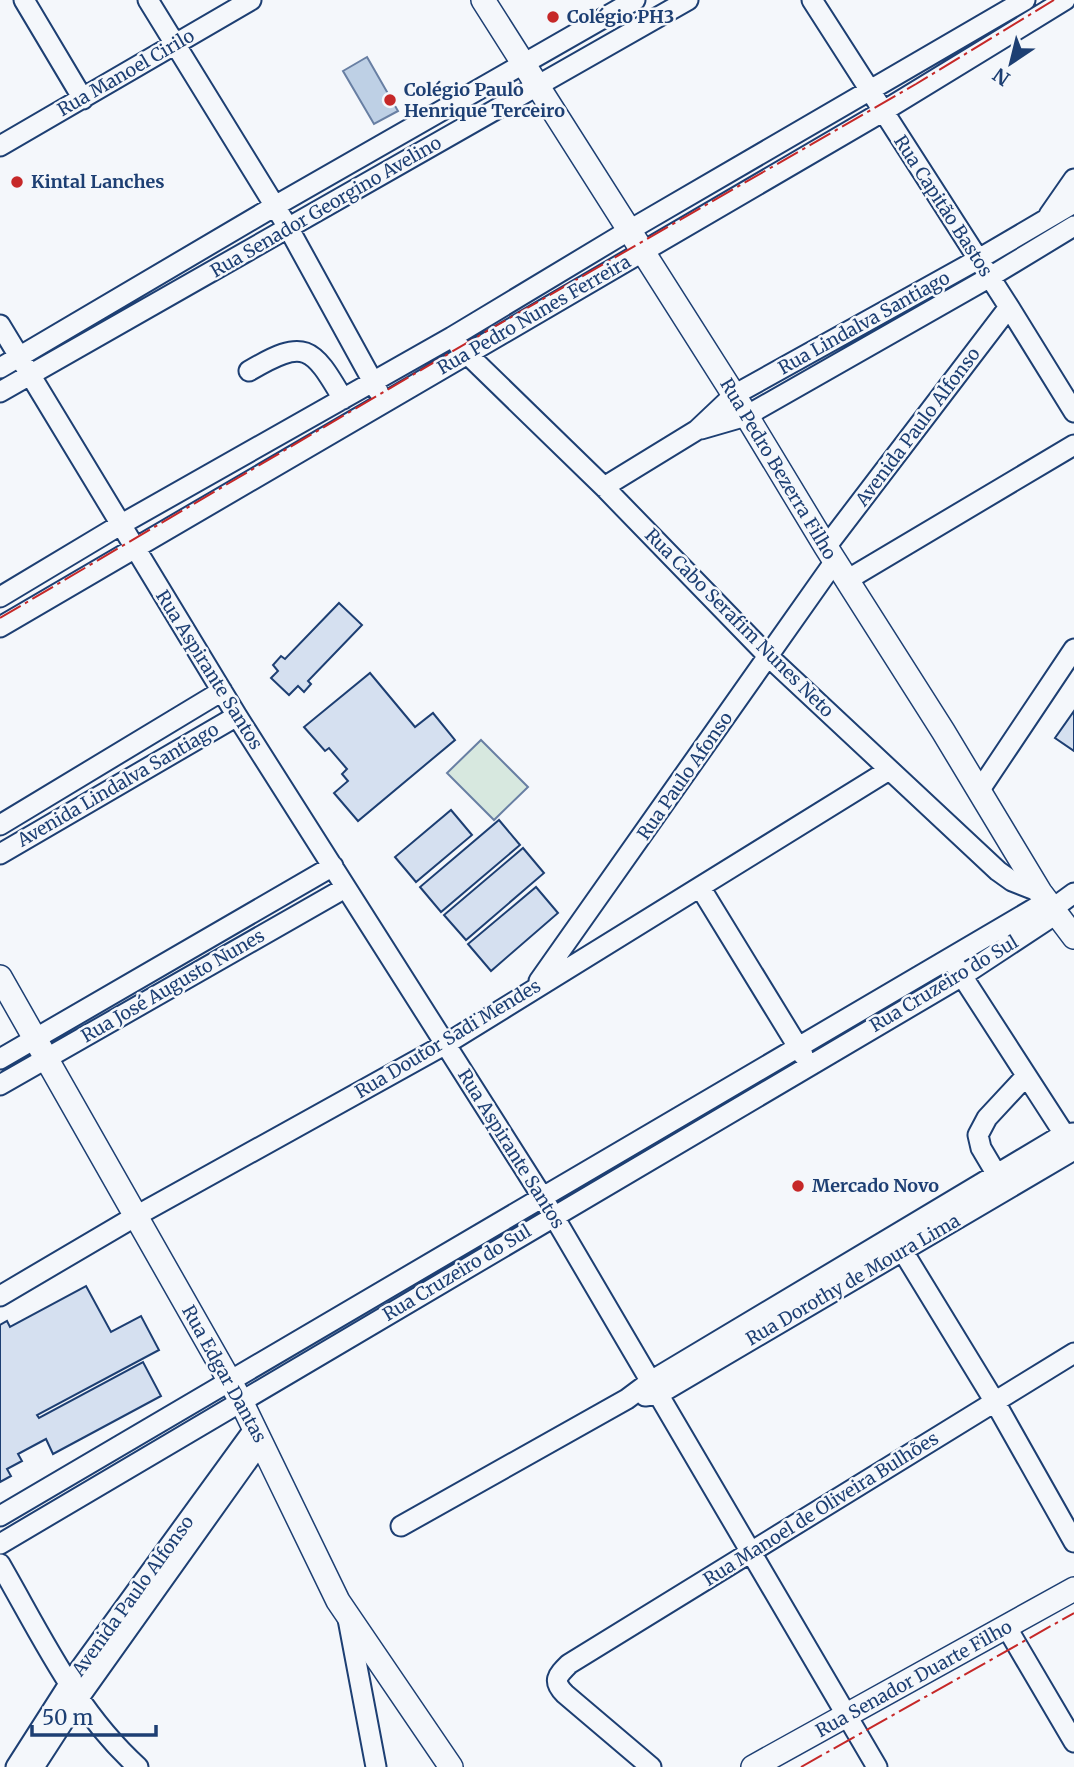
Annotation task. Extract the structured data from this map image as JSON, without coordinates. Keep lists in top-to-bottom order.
{
  "streets": {
    "main road": ["Rua Pedro Bezerra Filho", "Rua Edgar Dantas", "Rua Senador Duarte Filho"],
    "street": [
      "Rua Manoel Cirilo",
      "Rua Capitão Bastos",
      "Rua Senador Georgino Avelino",
      "Rua Pedro Nunes Ferreira",
      "Rua Lindalva Santiago",
      "Avenida Paulo Alfonso",
      "Rua Cabo Serafim Nunes Neto",
      "Rua Aspirante Santos",
      "Rua Paulo Afonso",
      "Avenida Lindalva Santiago",
      "Rua Cruzeiro do Sul",
      "Rua José Augusto Nunes",
      "Rua Doutor Sadi Mendes",
      "Rua Dorothy de Moura Lima",
      "Rua Manoel de Oliveira Bulhões"
    ]
  },
  "crossings": [
    ["Rua Capitão Bastos", "Rua Pedro Nunes Ferreira"],
    ["Rua Capitão Bastos", "Rua Lindalva Santiago"],
    ["Rua Capitão Bastos", "Avenida Paulo Alfonso"],
    ["Rua Senador Georgino Avelino", "Rua Pedro Bezerra Filho"],
    ["Rua Senador Georgino Avelino", "Rua Aspirante Santos"],
    ["Rua Pedro Nunes Ferreira", "Rua Pedro Bezerra Filho"],
    ["Rua Pedro Nunes Ferreira", "Rua Cabo Serafim Nunes Neto"],
    ["Rua Pedro Nunes Ferreira", "Rua Aspirante Santos"],
    ["Rua Lindalva Santiago", "Rua Pedro Bezerra Filho"],
    ["Rua Lindalva Santiago", "Rua Cabo Serafim Nunes Neto"],
    ["Avenida Paulo Alfonso", "Rua Pedro Bezerra Filho"],
    ["Avenida Paulo Alfonso", "Rua Paulo Afonso"],
    ["Avenida Paulo Alfonso", "Rua Edgar Dantas"],
    ["Rua Pedro Bezerra Filho", "Rua Cabo Serafim Nunes Neto"],
    ["Rua Pedro Bezerra Filho", "Rua Paulo Afonso"],
    ["Rua Pedro Bezerra Filho", "Rua Cruzeiro do Sul"],
    ["Rua Cabo Serafim Nunes Neto", "Rua Paulo Afonso"],
    ["Rua Cabo Serafim Nunes Neto", "Rua Cruzeiro do Sul"],
    ["Rua Cabo Serafim Nunes Neto", "Rua Doutor Sadi Mendes"],
    ["Rua Aspirante Santos", "Avenida Lindalva Santiago"],
    ["Rua Aspirante Santos", "Rua Cruzeiro do Sul"],
    ["Rua Aspirante Santos", "Rua José Augusto Nunes"],
    ["Rua Aspirante Santos", "Rua Doutor Sadi Mendes"],
    ["Rua Aspirante Santos", "Rua Dorothy de Moura Lima"],
    ["Rua Aspirante Santos", "Rua Manoel de Oliveira Bulhões"],
    ["Rua Aspirante Santos", "Rua Senador Duarte Filho"],
    ["Rua Paulo Afonso", "Rua Doutor Sadi Mendes"],
    ["Rua Cruzeiro do Sul", "Rua Edgar Dantas"],
    ["Rua José Augusto Nunes", "Rua Edgar Dantas"],
    ["Rua Doutor Sadi Mendes", "Rua Edgar Dantas"]
  ],
  "places": [
    "Colégio PH3",
    "Colégio Paulo Henrique Terceiro",
    "Kintal Lanches",
    "Mercado Novo"
  ],
  "scale_bar": "50 m",
  "north": "bottom left"
}
